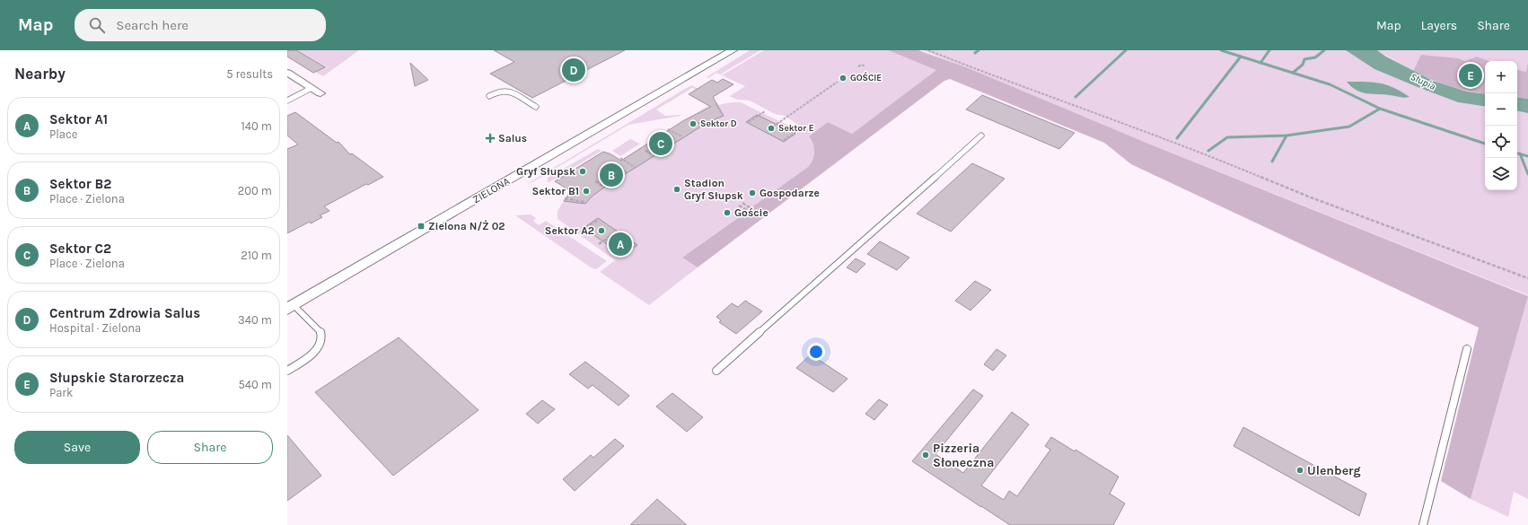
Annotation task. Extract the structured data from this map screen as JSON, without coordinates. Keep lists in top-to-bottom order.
{
  "streets": {
    "street": ["ZIELONA"]
  },
  "water": ["Słupia"],
  "places": {
    "other": [
      "GOŚCIE",
      "Sektor D",
      "Sektor E",
      "Gryf Słupsk",
      "Stadion Gryf Słupsk",
      "Sektor B1",
      "Gospodarze",
      "Goście",
      "Sektor A2",
      "Pizzeria Słoneczna",
      "Ulenberg"
    ],
    "health": ["Salus"],
    "transit": ["Zielona N/Ż 02"]
  },
  "page": {
    "header": "Map",
    "search": "Search here",
    "nav": ["Map", "Layers", "Share"],
    "heading": ["Nearby", "5 results"],
    "pins": [
      "D",
      "E",
      "C",
      "B",
      "A"
    ],
    "map_buttons": ["+", "−"],
    "list": [
      {
        "mark": "A",
        "name": "Sektor A1",
        "note": "Place",
        "value": "140 m"
      },
      {
        "mark": "B",
        "name": "Sektor B2",
        "note": "Place · Zielona",
        "value": "200 m"
      },
      {
        "mark": "C",
        "name": "Sektor C2",
        "note": "Place · Zielona",
        "value": "210 m"
      },
      {
        "mark": "D",
        "name": "Centrum Zdrowia Salus",
        "note": "Hospital · Zielona",
        "value": "340 m"
      },
      {
        "mark": "E",
        "name": "Słupskie Starorzecza",
        "note": "Park",
        "value": "540 m"
      }
    ],
    "buttons": ["Save", "Share"]
  }
}
